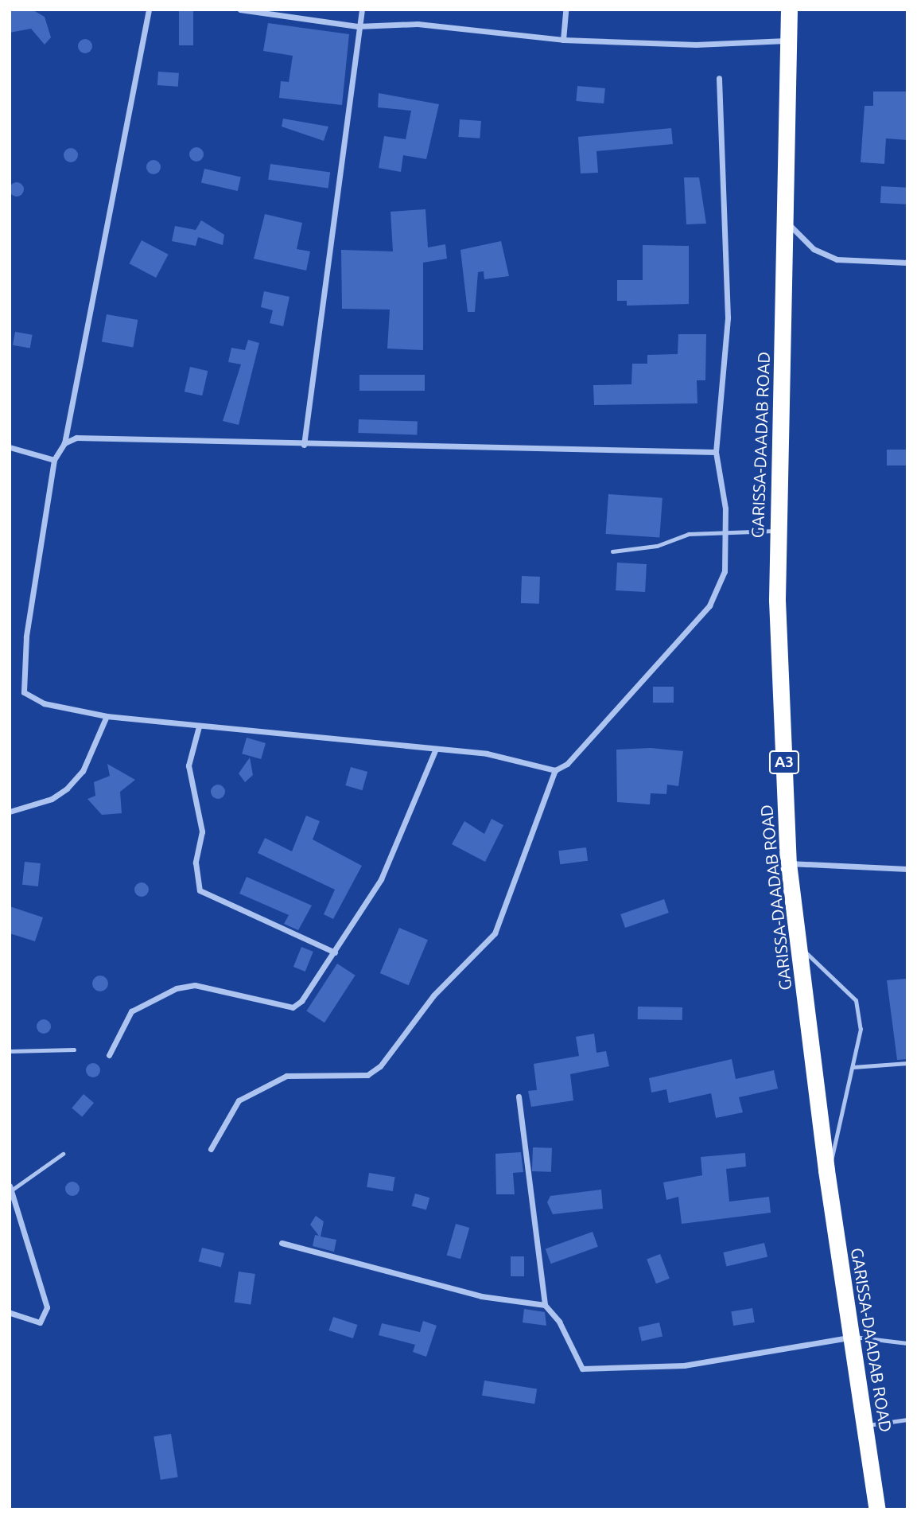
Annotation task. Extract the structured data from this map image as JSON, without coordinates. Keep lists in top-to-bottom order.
{
  "streets": {
    "highway": ["GARISSA-DAADAB ROAD", "A3"]
  }
}
